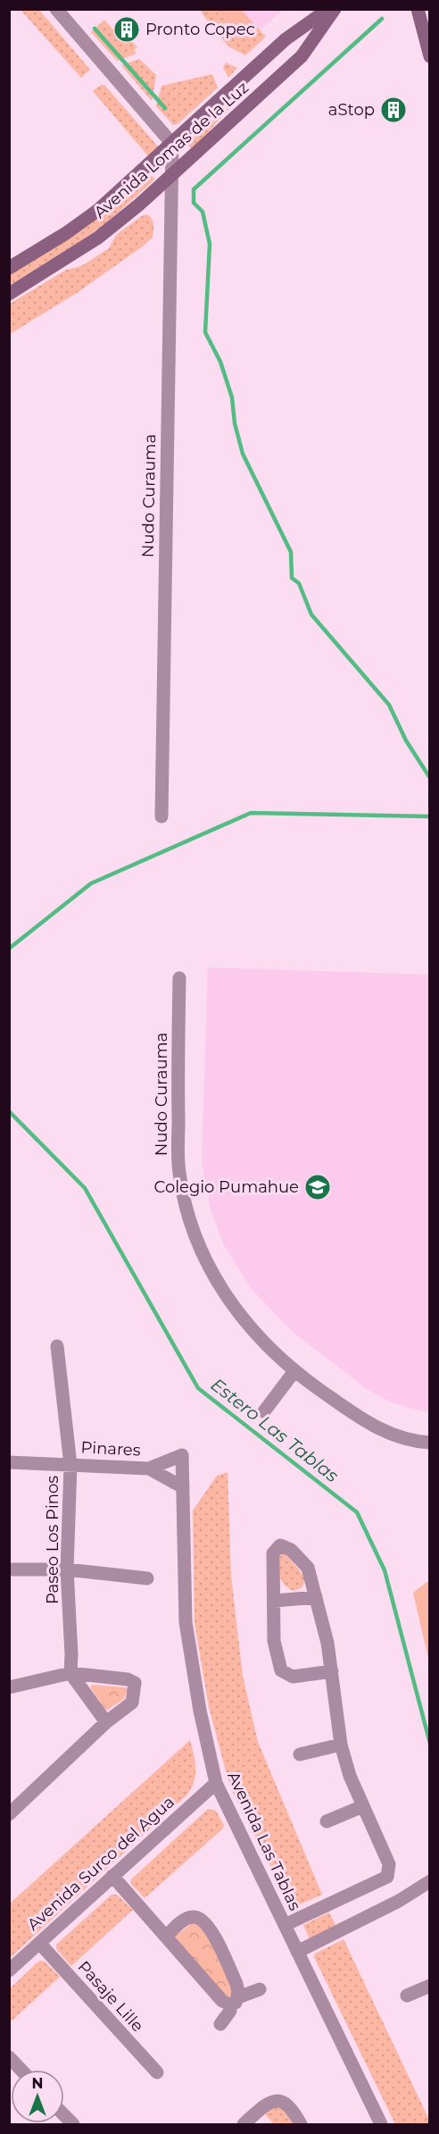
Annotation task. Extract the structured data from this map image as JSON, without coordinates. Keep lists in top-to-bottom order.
{
  "streets": {
    "street": [
      "Avenida Lomas de la Luz",
      "Nudo Curauma",
      "Pinares",
      "Paseo Los Pinos",
      "Avenida Las Tablas",
      "Avenida Surco del Agua",
      "Pasaje Lille"
    ]
  },
  "crossings": [
    ["Avenida Lomas de la Luz", "Nudo Curauma"],
    ["Pinares", "Paseo Los Pinos"],
    ["Pinares", "Avenida Las Tablas"],
    ["Avenida Las Tablas", "Avenida Surco del Agua"],
    ["Avenida Surco del Agua", "Pasaje Lille"]
  ],
  "water": ["Estero Las Tablas"],
  "places": {
    "building": ["Pronto Copec", "aStop"],
    "school or university": ["Colegio Pumahue"]
  },
  "north": "top"
}
